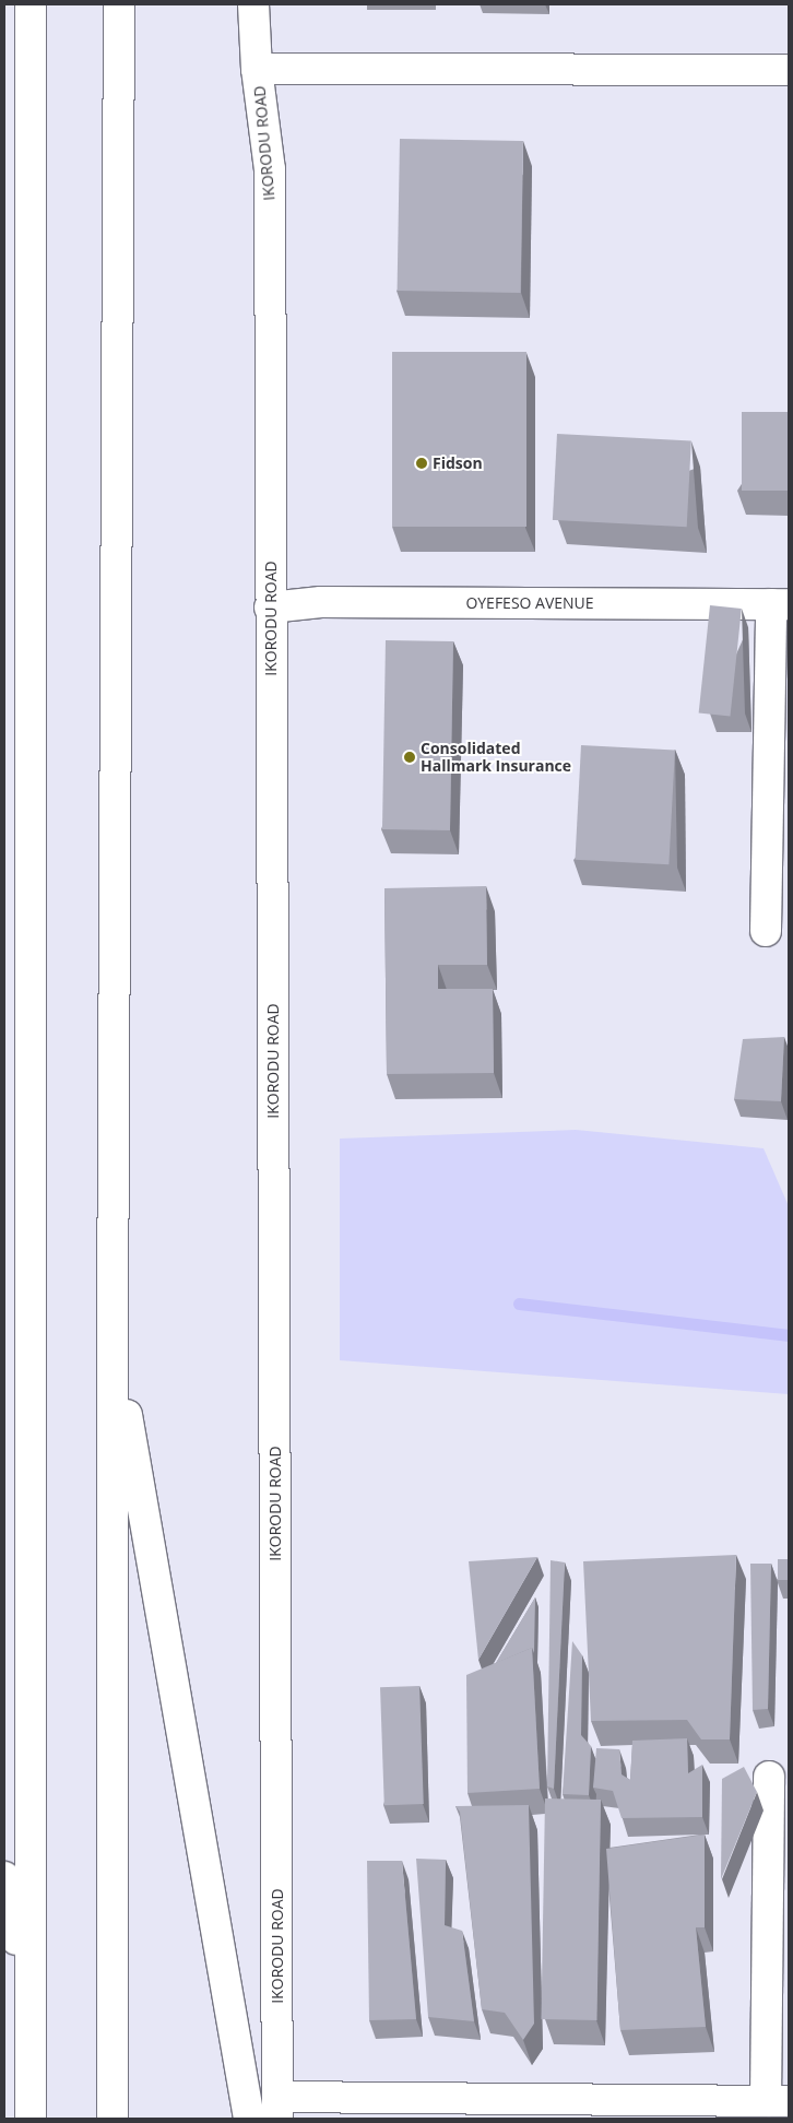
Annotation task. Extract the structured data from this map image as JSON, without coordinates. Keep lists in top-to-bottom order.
{
  "streets": {
    "main road": ["IKORODU ROAD", "OYEFESO AVENUE"]
  },
  "crossings": [
    ["IKORODU ROAD", "OYEFESO AVENUE"]
  ],
  "places": ["Fidson", "Consolidated Hallmark Insurance"]
}
